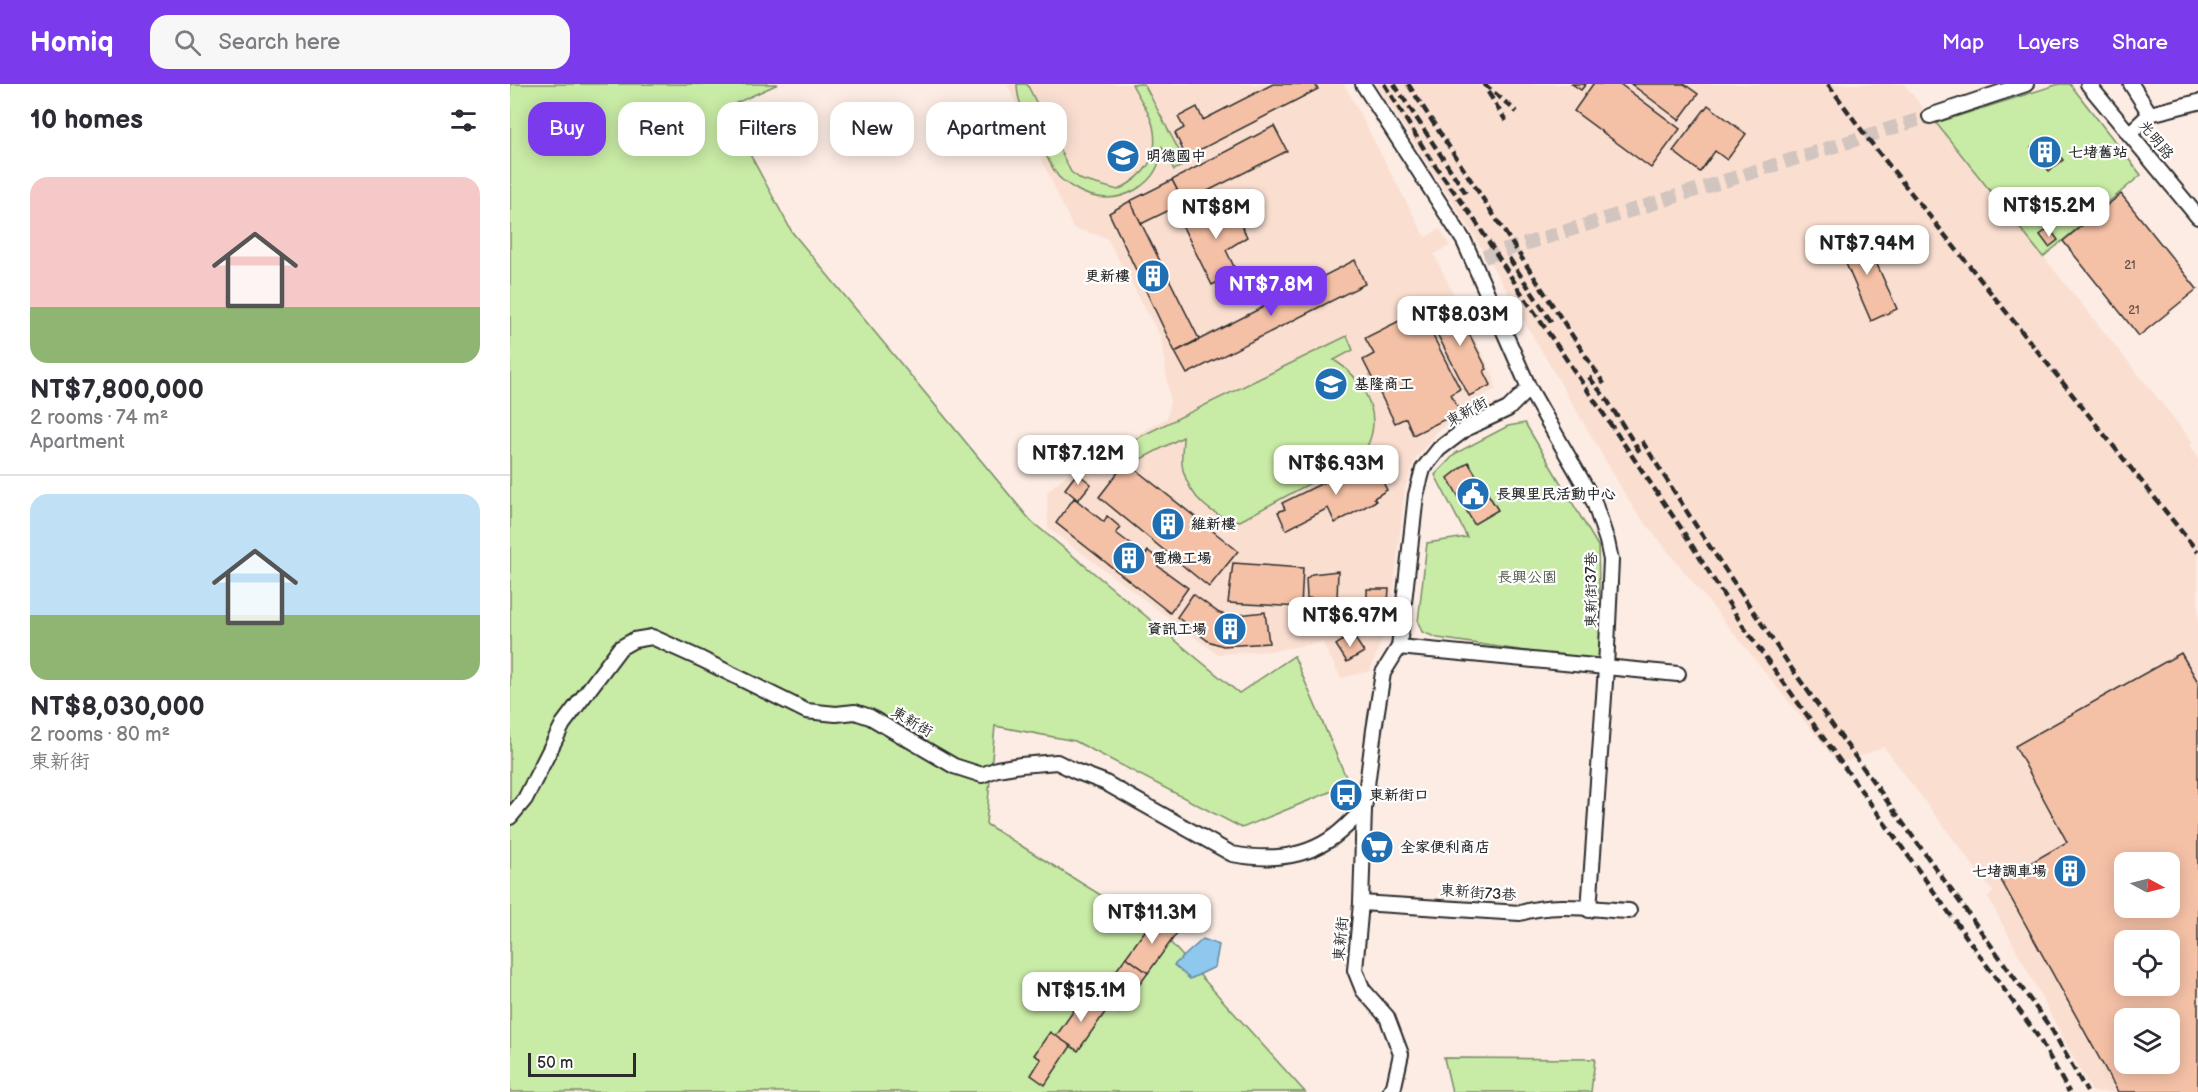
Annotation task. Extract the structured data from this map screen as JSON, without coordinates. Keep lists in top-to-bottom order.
{
  "streets": {
    "street": [
      "光明路",
      "東新街",
      "東新街37巷",
      "東新街73巷"
    ]
  },
  "crossings": [
    ["東新街", "東新街37巷"],
    ["東新街", "東新街73巷"],
    ["東新街37巷", "東新街73巷"]
  ],
  "parks": ["長興公園"],
  "places": {
    "building": [
      "七堵舊站",
      "更新樓",
      "維新樓",
      "電機工場",
      "資訊工場",
      "七堵調車場"
    ],
    "school or university": ["明德國中", "基隆商工"],
    "public building": ["長興里民活動中心"],
    "bus stop": ["東新街口"],
    "supermarket": ["全家便利商店"]
  },
  "house_numbers": ["21", "21"],
  "scale_bar": "50 m",
  "north": "right",
  "page": {
    "header": "Homiq",
    "search": "Search here",
    "nav": ["Map", "Layers", "Share"],
    "heading": "10 homes",
    "chip": [
      "Buy",
      "Rent",
      "Filters",
      "New",
      "Apartment"
    ],
    "list": [
      {
        "name": "NT$7,800,000",
        "note": "2 rooms · 74 m² · Apartment"
      },
      {
        "name": "NT$8,030,000",
        "note": "2 rooms · 80 m² · 東新街"
      }
    ],
    "price": [
      "NT$15.2M",
      "NT$8M",
      "NT$7.94M",
      "NT$7.8M",
      "NT$8.03M",
      "NT$7.12M",
      "NT$6.93M",
      "NT$6.97M",
      "NT$11.3M",
      "NT$15.1M"
    ],
    "scale": "50 m"
  }
}
